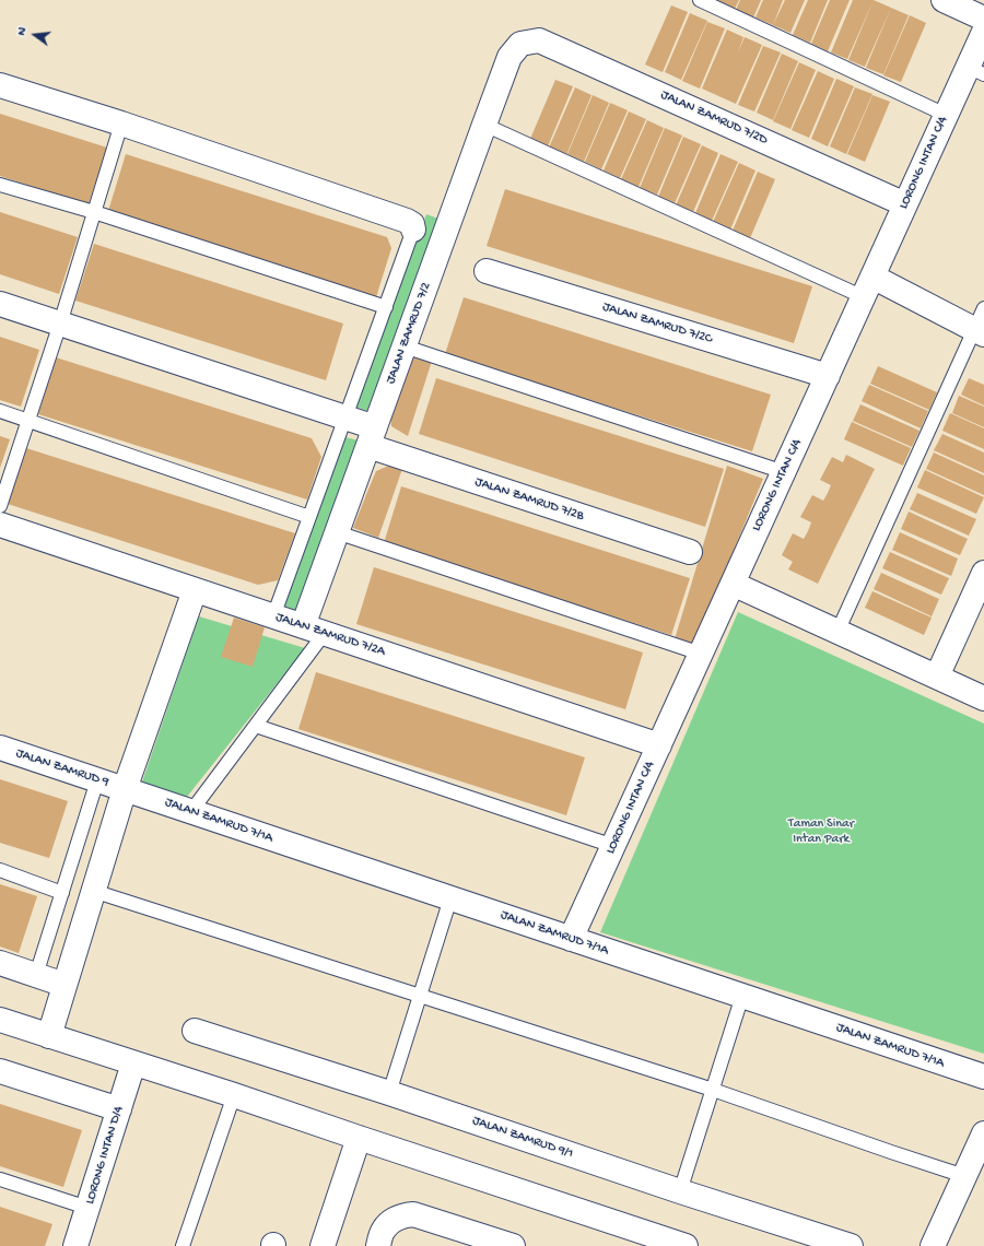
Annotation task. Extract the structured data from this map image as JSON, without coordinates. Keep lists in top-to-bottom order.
{
  "streets": {
    "street": [
      "JALAN ZAMRUD 7/2D",
      "LORONG INTAN C/4",
      "JALAN ZAMRUD 7/2C",
      "JALAN ZAMRUD 7/2",
      "JALAN ZAMRUD 7/2B",
      "JALAN ZAMRUD 7/2A",
      "JALAN ZAMRUD 9",
      "JALAN ZAMRUD 7/1A",
      "JALAN ZAMRUD 9/1",
      "LORONG INTAN D/4"
    ]
  },
  "crossings": [
    ["JALAN ZAMRUD 7/2D", "LORONG INTAN C/4"],
    ["JALAN ZAMRUD 7/2D", "JALAN ZAMRUD 7/2"],
    ["LORONG INTAN C/4", "JALAN ZAMRUD 7/2C"],
    ["LORONG INTAN C/4", "JALAN ZAMRUD 7/2A"],
    ["LORONG INTAN C/4", "JALAN ZAMRUD 7/1A"],
    ["JALAN ZAMRUD 7/2", "JALAN ZAMRUD 7/2B"],
    ["JALAN ZAMRUD 7/2", "JALAN ZAMRUD 7/2A"],
    ["JALAN ZAMRUD 9", "JALAN ZAMRUD 7/1A"]
  ],
  "parks": ["Taman Sinar Intan Park"],
  "north": "left"
}
